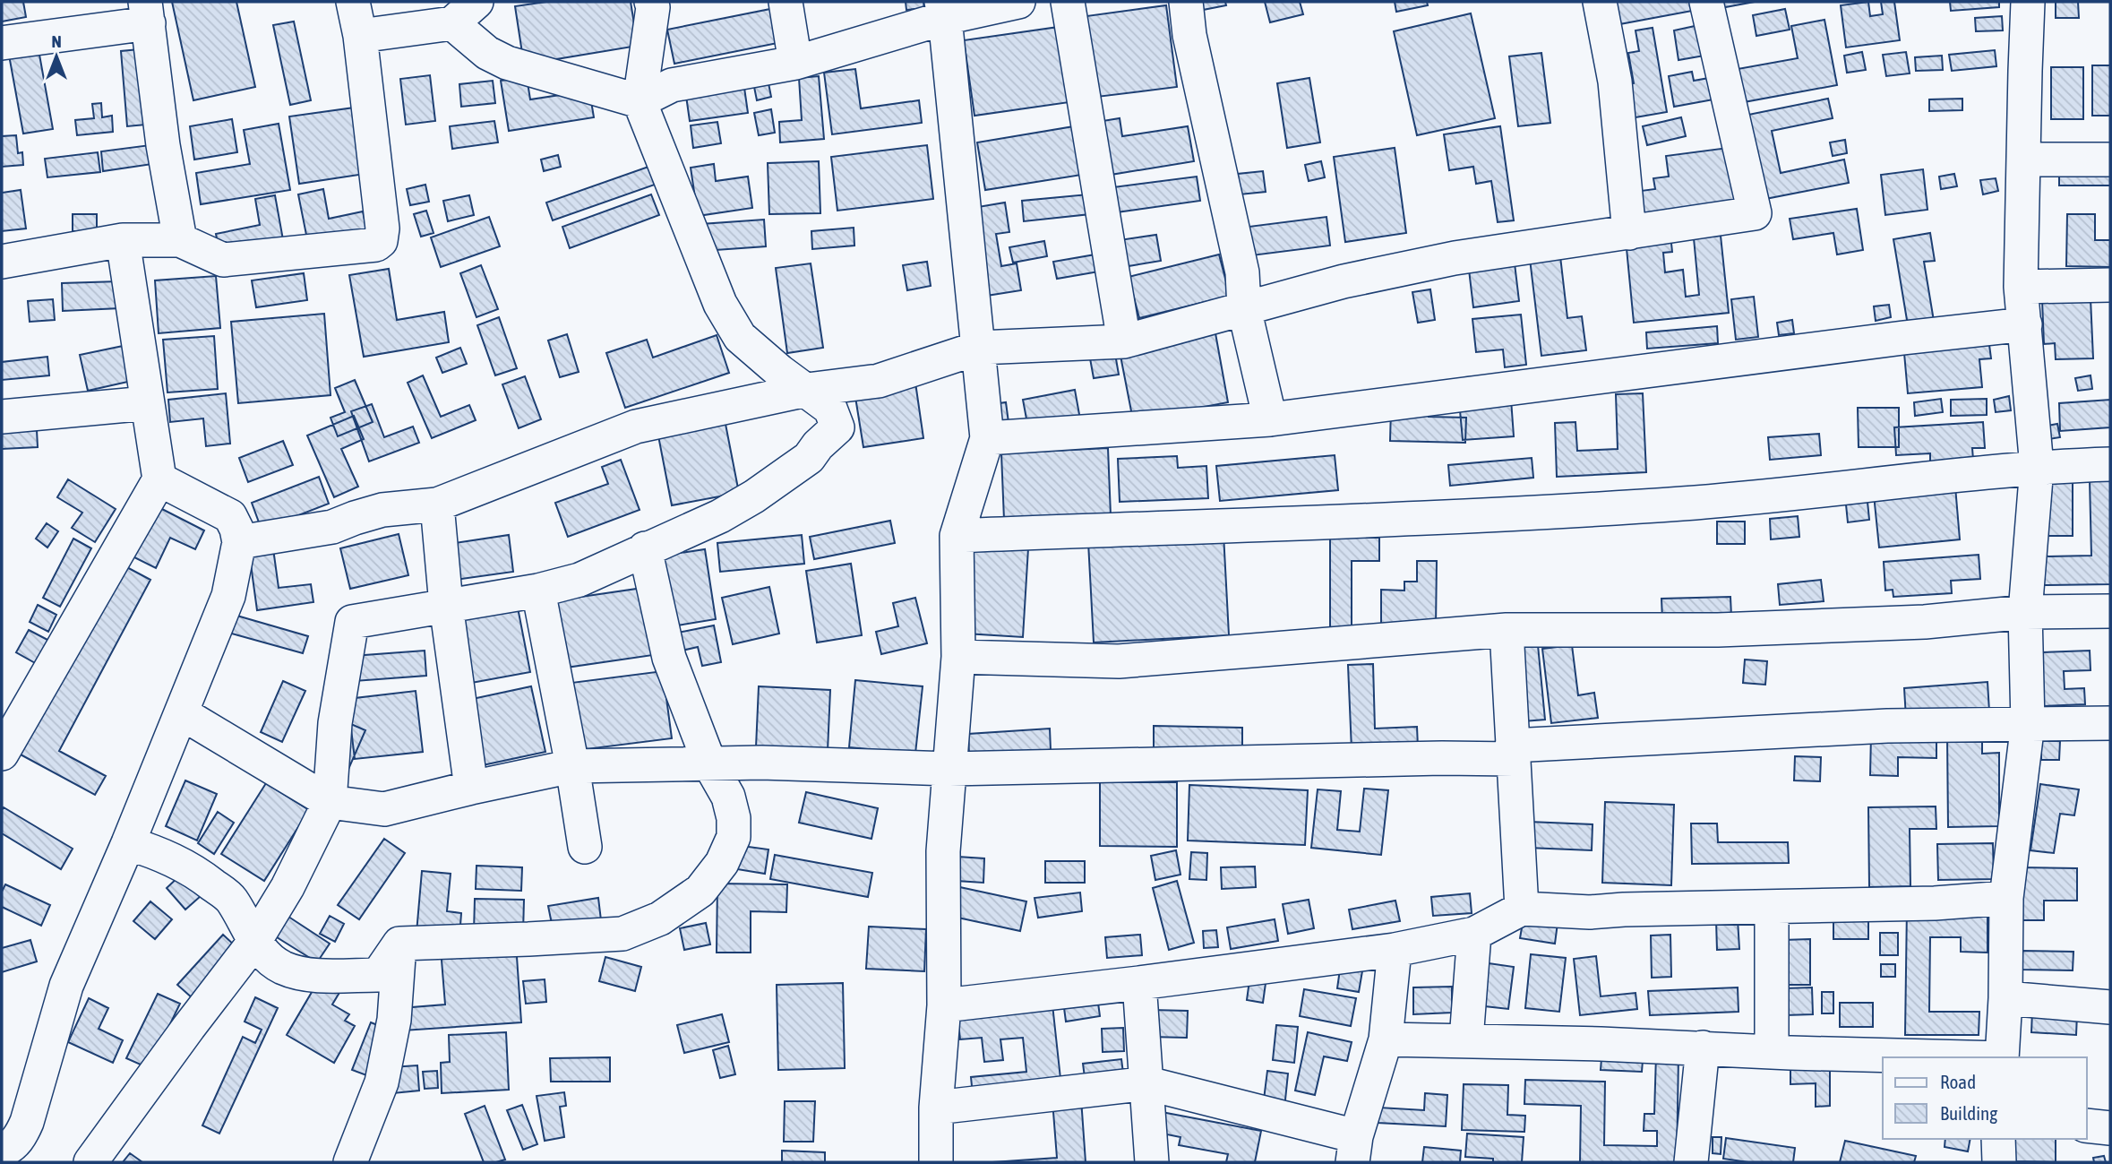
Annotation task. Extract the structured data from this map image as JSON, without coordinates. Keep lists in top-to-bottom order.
{
  "legend": ["Road", "Building"],
  "north": "top"
}
